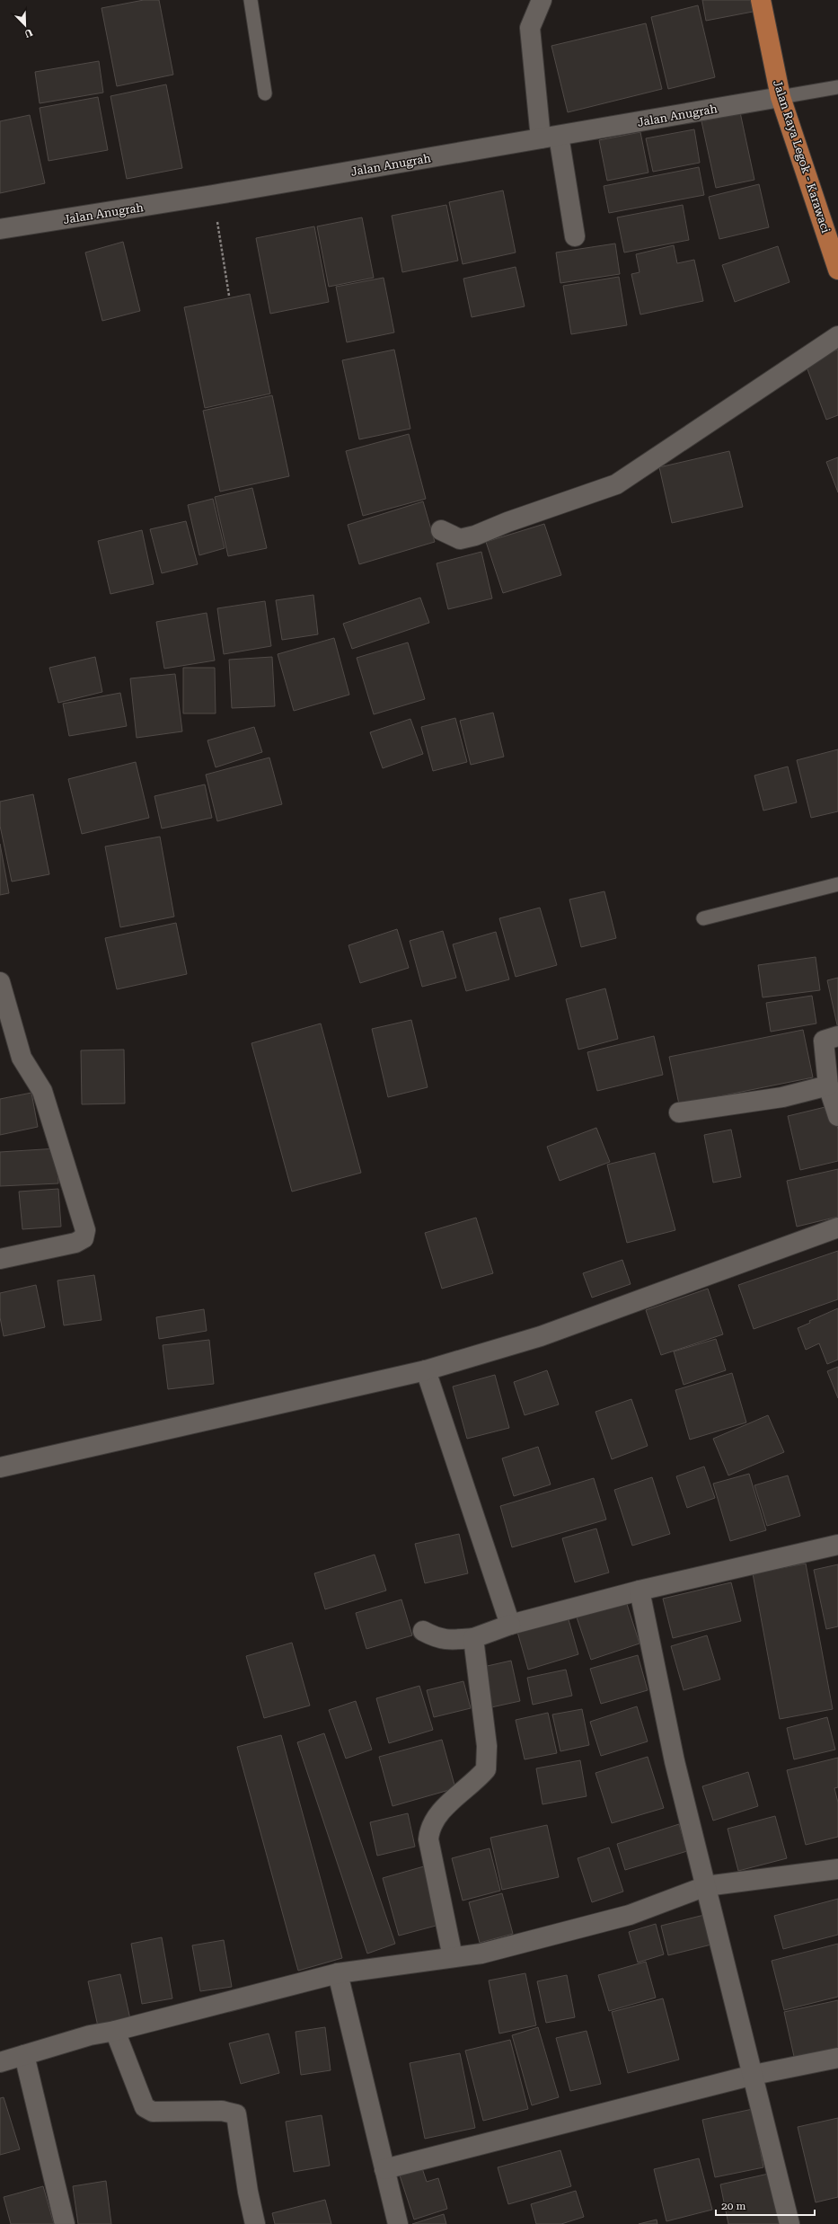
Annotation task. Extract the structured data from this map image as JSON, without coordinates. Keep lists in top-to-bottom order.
{
  "streets": {
    "main road": ["Jalan Raya Legok - Karawaci"],
    "street": ["Jalan Anugrah"]
  },
  "crossings": [
    ["Jalan Anugrah", "Jalan Raya Legok - Karawaci"]
  ],
  "scale_bar": "20 m",
  "north": "bottom right"
}
